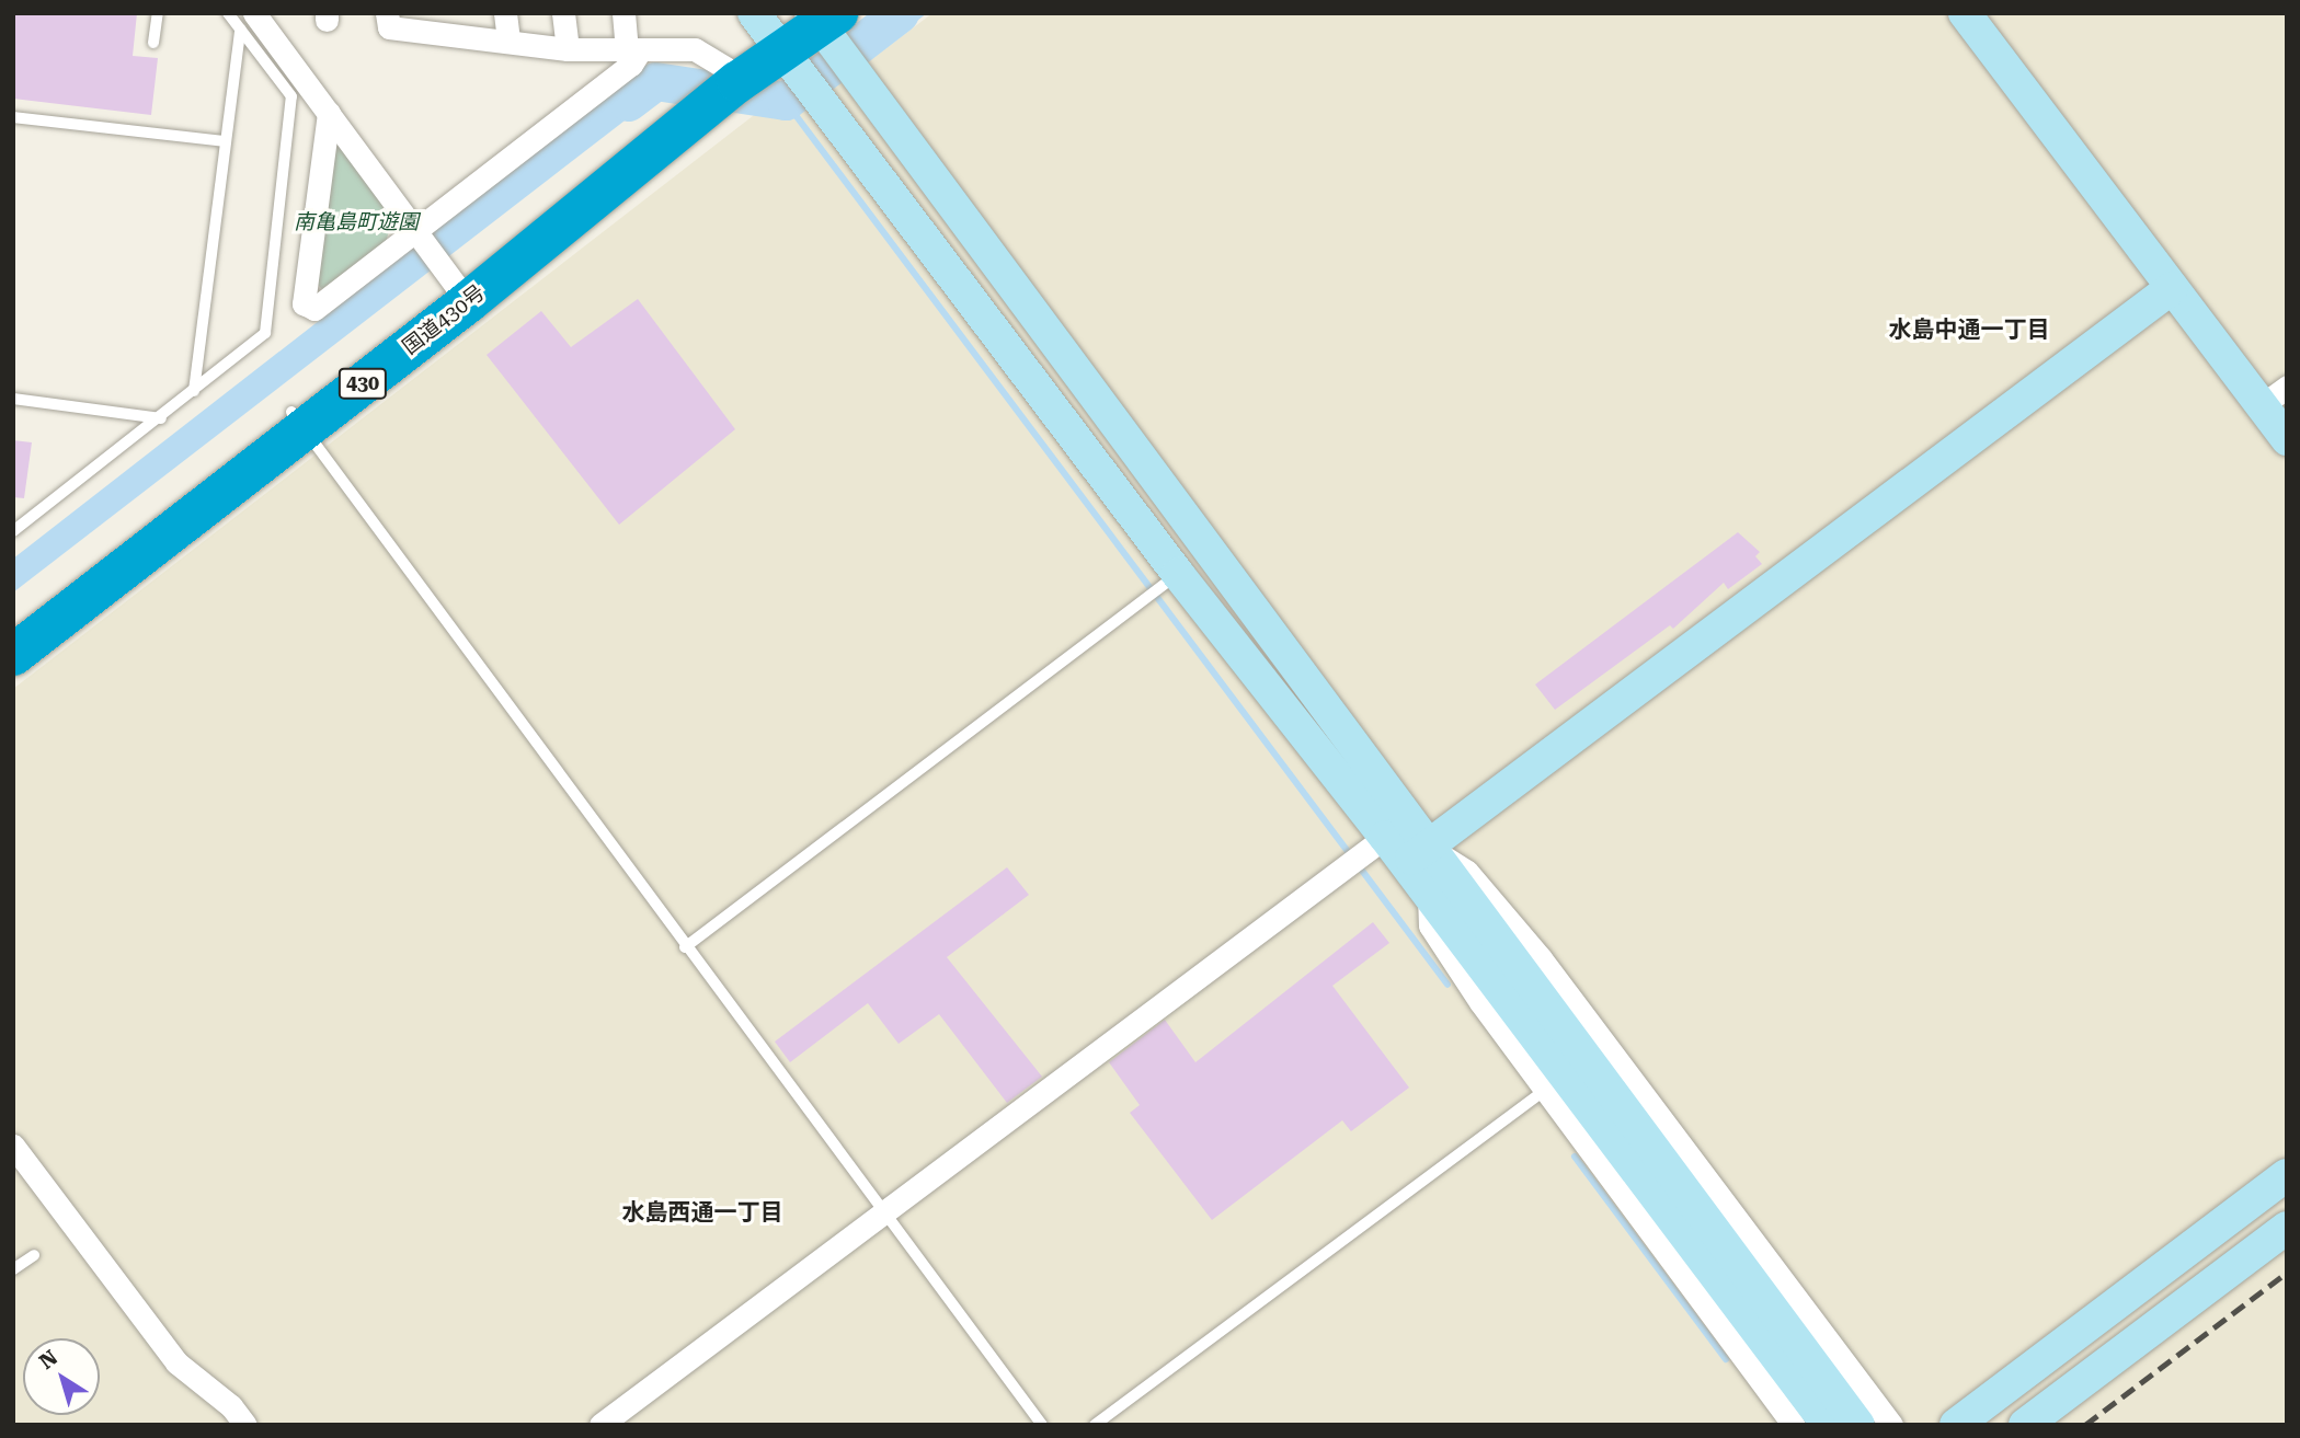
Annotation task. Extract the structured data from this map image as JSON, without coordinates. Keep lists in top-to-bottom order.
{
  "streets": {
    "highway": ["国道430号", "430"]
  },
  "districts": ["水島中通一丁目", "水島西通一丁目"],
  "parks": ["南亀島町遊園"],
  "north": "top left"
}
